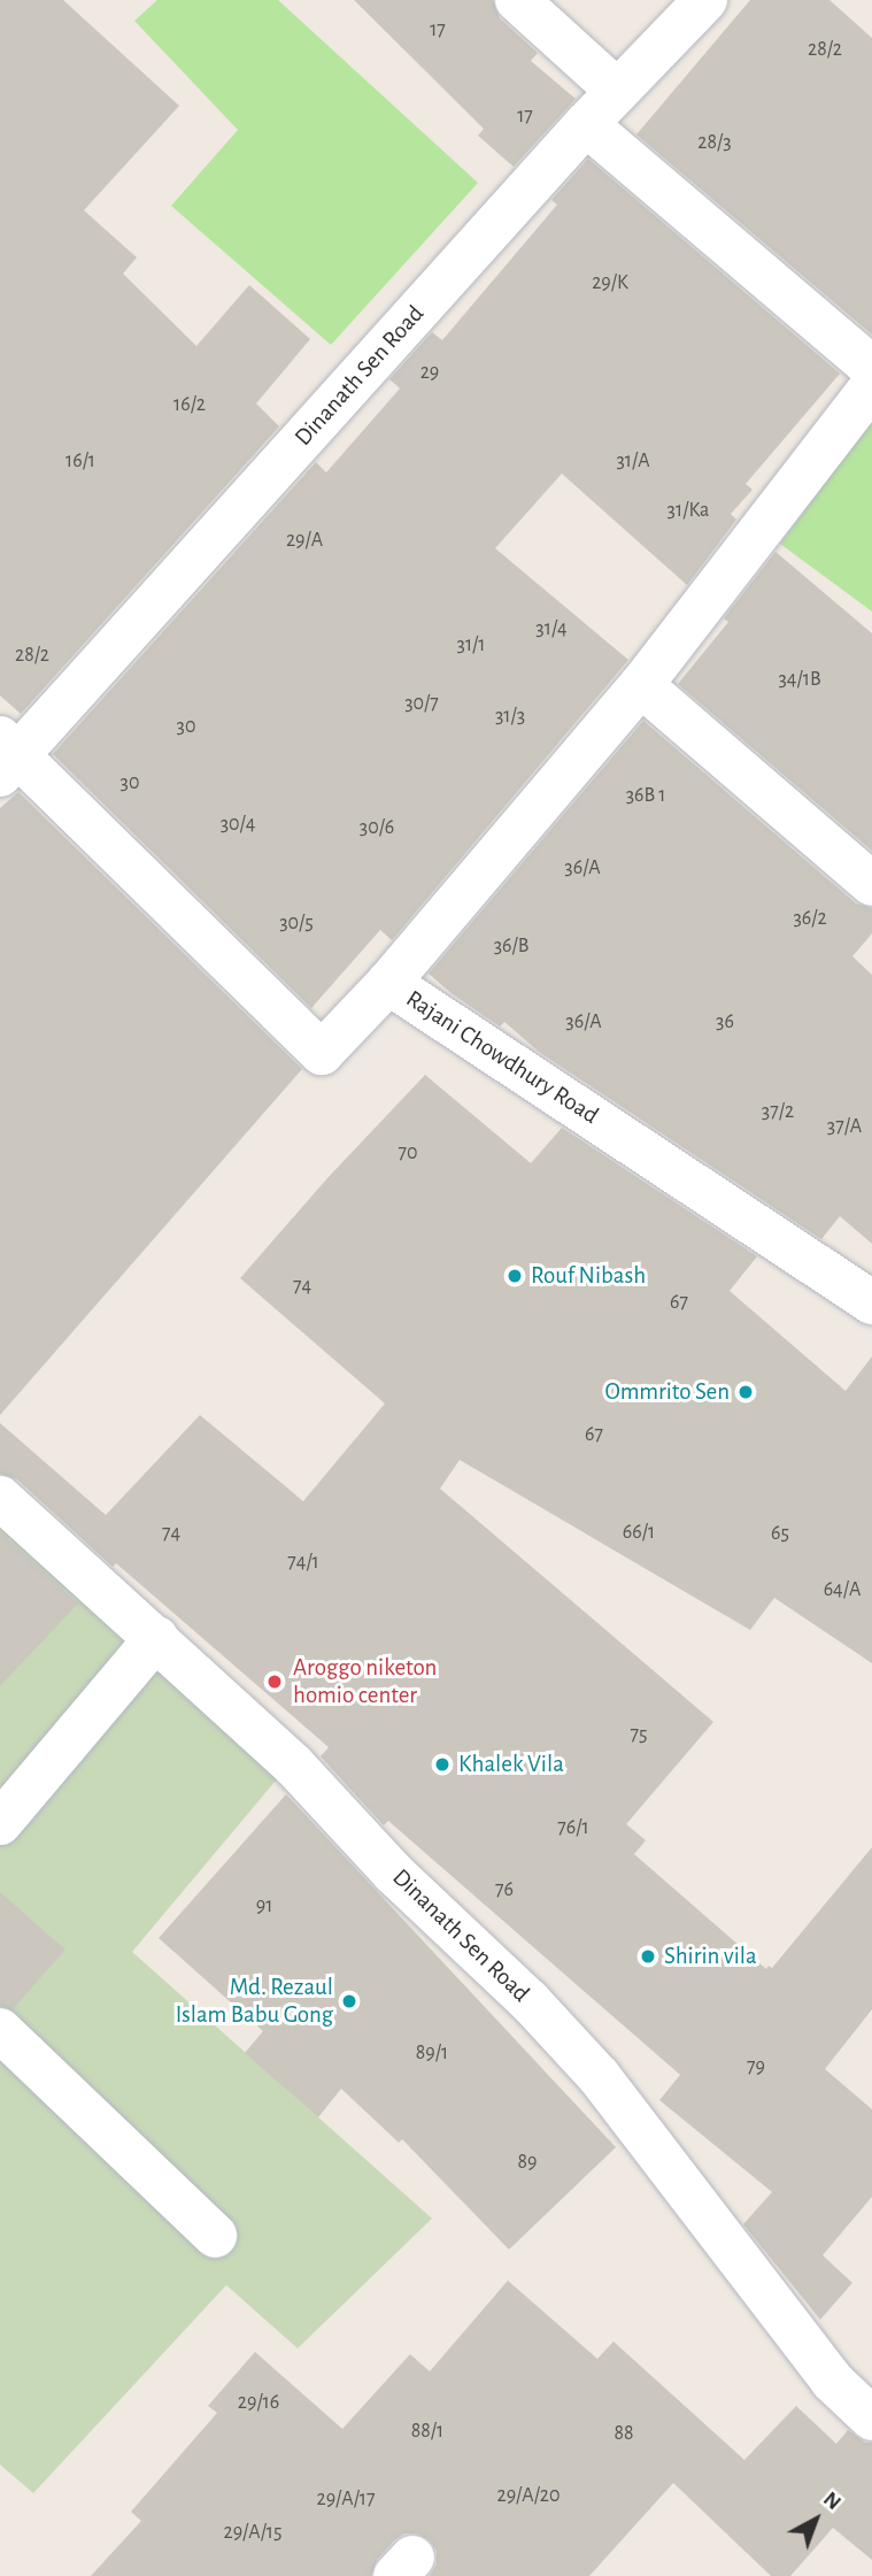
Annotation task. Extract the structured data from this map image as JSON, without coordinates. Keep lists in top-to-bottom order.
{
  "streets": {
    "street": ["Dinanath Sen Road", "Rajani Chowdhury Road"]
  },
  "crossings": [
    ["Dinanath Sen Road", "Rajani Chowdhury Road"]
  ],
  "places": [
    "Rouf Nibash",
    "Ommrito Sen",
    "Aroggo niketon homio center",
    "Khalek Vila",
    "Shirin vila",
    "Md. Rezaul Islam Babu Gong"
  ],
  "house_numbers": [
    "17",
    "28/2",
    "17",
    "28/3",
    "29/K",
    "29",
    "16/2",
    "16/1",
    "31/A",
    "31/Ka",
    "29/A",
    "31/4",
    "31/1",
    "28/2",
    "34/1B",
    "30/7",
    "31/3",
    "30",
    "30",
    "36B 1",
    "30/4",
    "30/6",
    "36/A",
    "36/2",
    "30/5",
    "36/B",
    "36/A",
    "36",
    "37/2",
    "37/A",
    "70",
    "74",
    "67",
    "67",
    "66/1",
    "74",
    "65",
    "74/1",
    "64/A",
    "75",
    "76/1",
    "76",
    "91",
    "89/1",
    "79",
    "89",
    "29/16",
    "88/1",
    "88",
    "29/A/20",
    "29/A/17",
    "29/A/15"
  ],
  "north": "top right"
}
